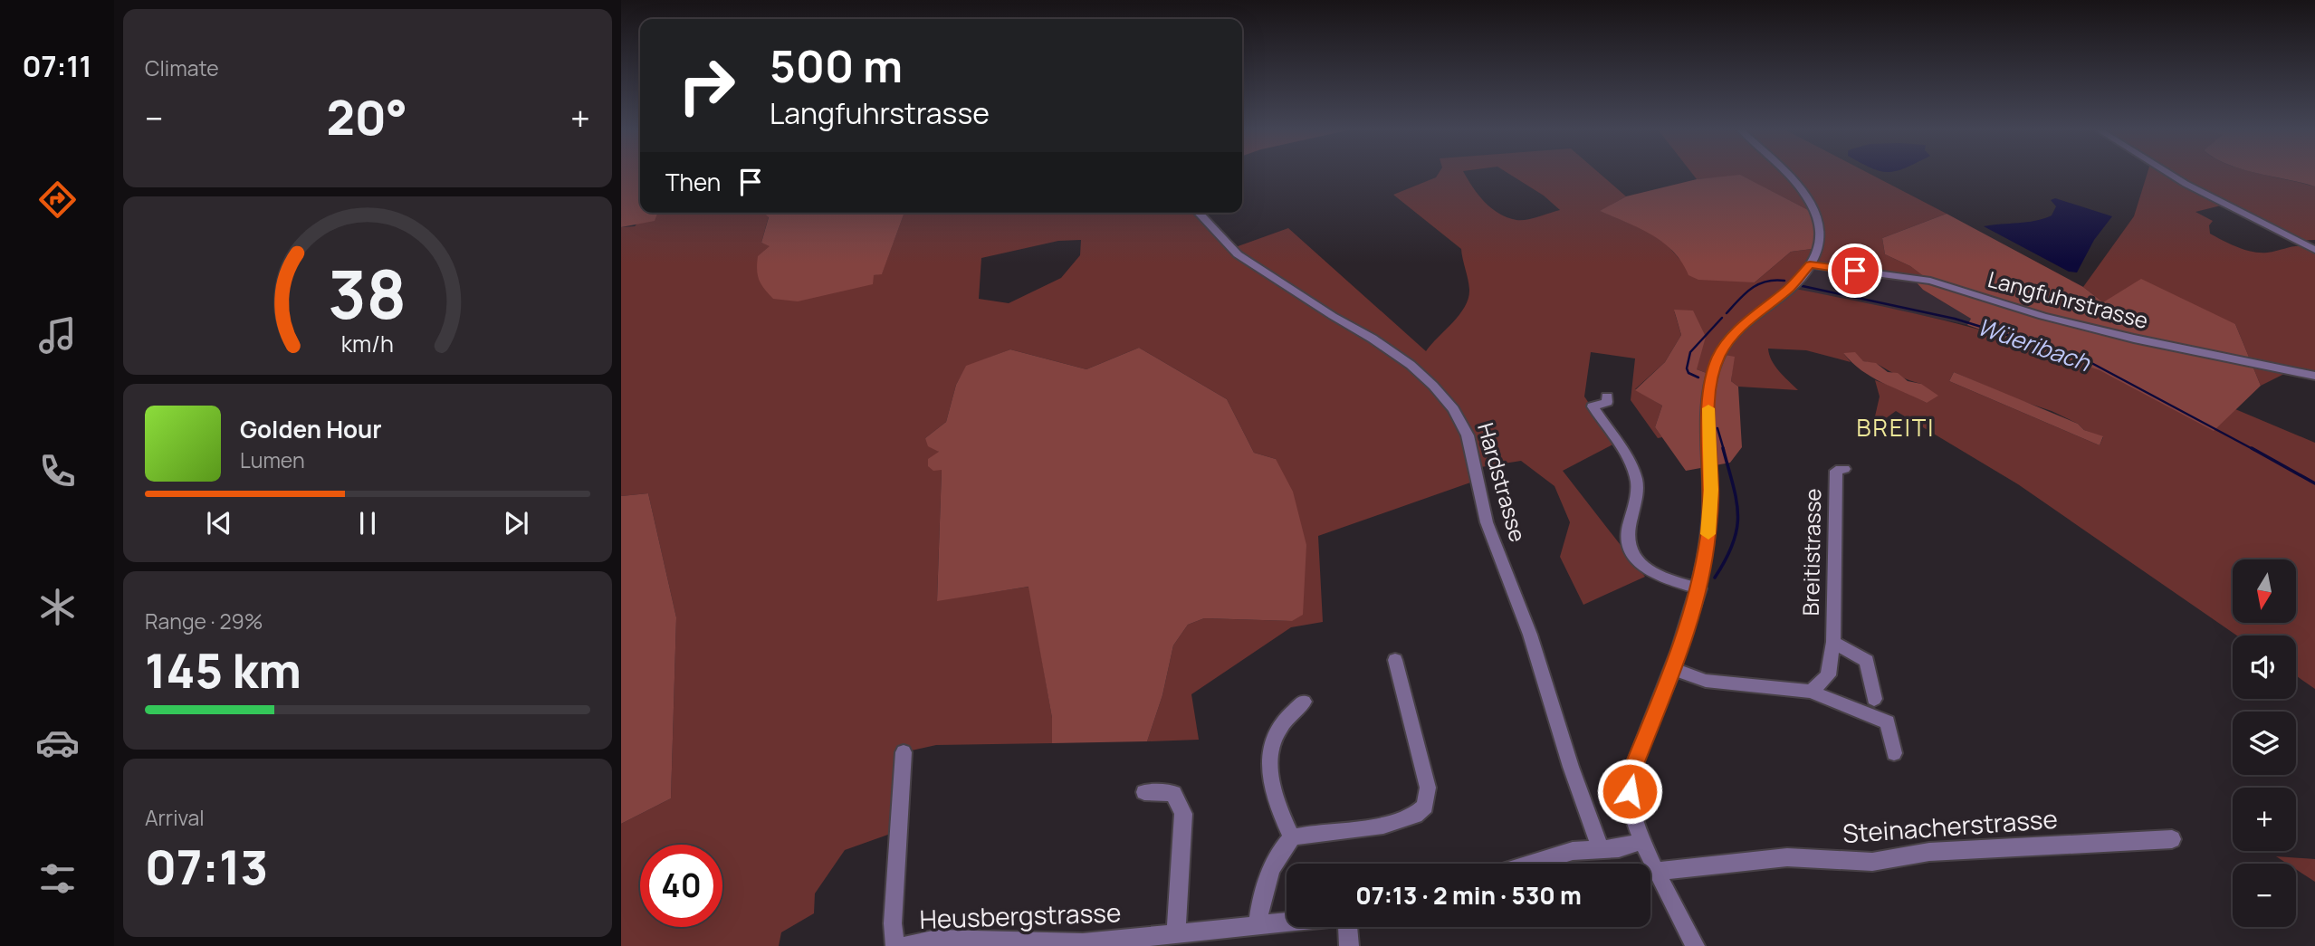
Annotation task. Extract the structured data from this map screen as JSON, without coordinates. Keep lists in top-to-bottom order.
{
  "streets": {
    "street": [
      "Langfuhrstrasse",
      "Hardstrasse",
      "Breitistrasse",
      "Steinacherstrasse",
      "Heusbergstrasse"
    ]
  },
  "districts": ["BREITI"],
  "water": ["Wüeribach"],
  "north": "bottom",
  "page": {
    "tabs": "07:11",
    "tile": [
      "Climate",
      ["Range · 29%", "145 km"],
      ["Arrival", "07:13"]
    ],
    "turn": ["500 m", "Langfuhrstrasse"],
    "heat": ["−", "20°", "+"],
    "then": "Then",
    "song": ["Golden Hour", "Lumen"],
    "map_buttons": ["+", "−"],
    "limit": "40",
    "trip": "07:13 · 2 min · 530 m",
    "gauge": ["38", "km/h"]
  }
}
